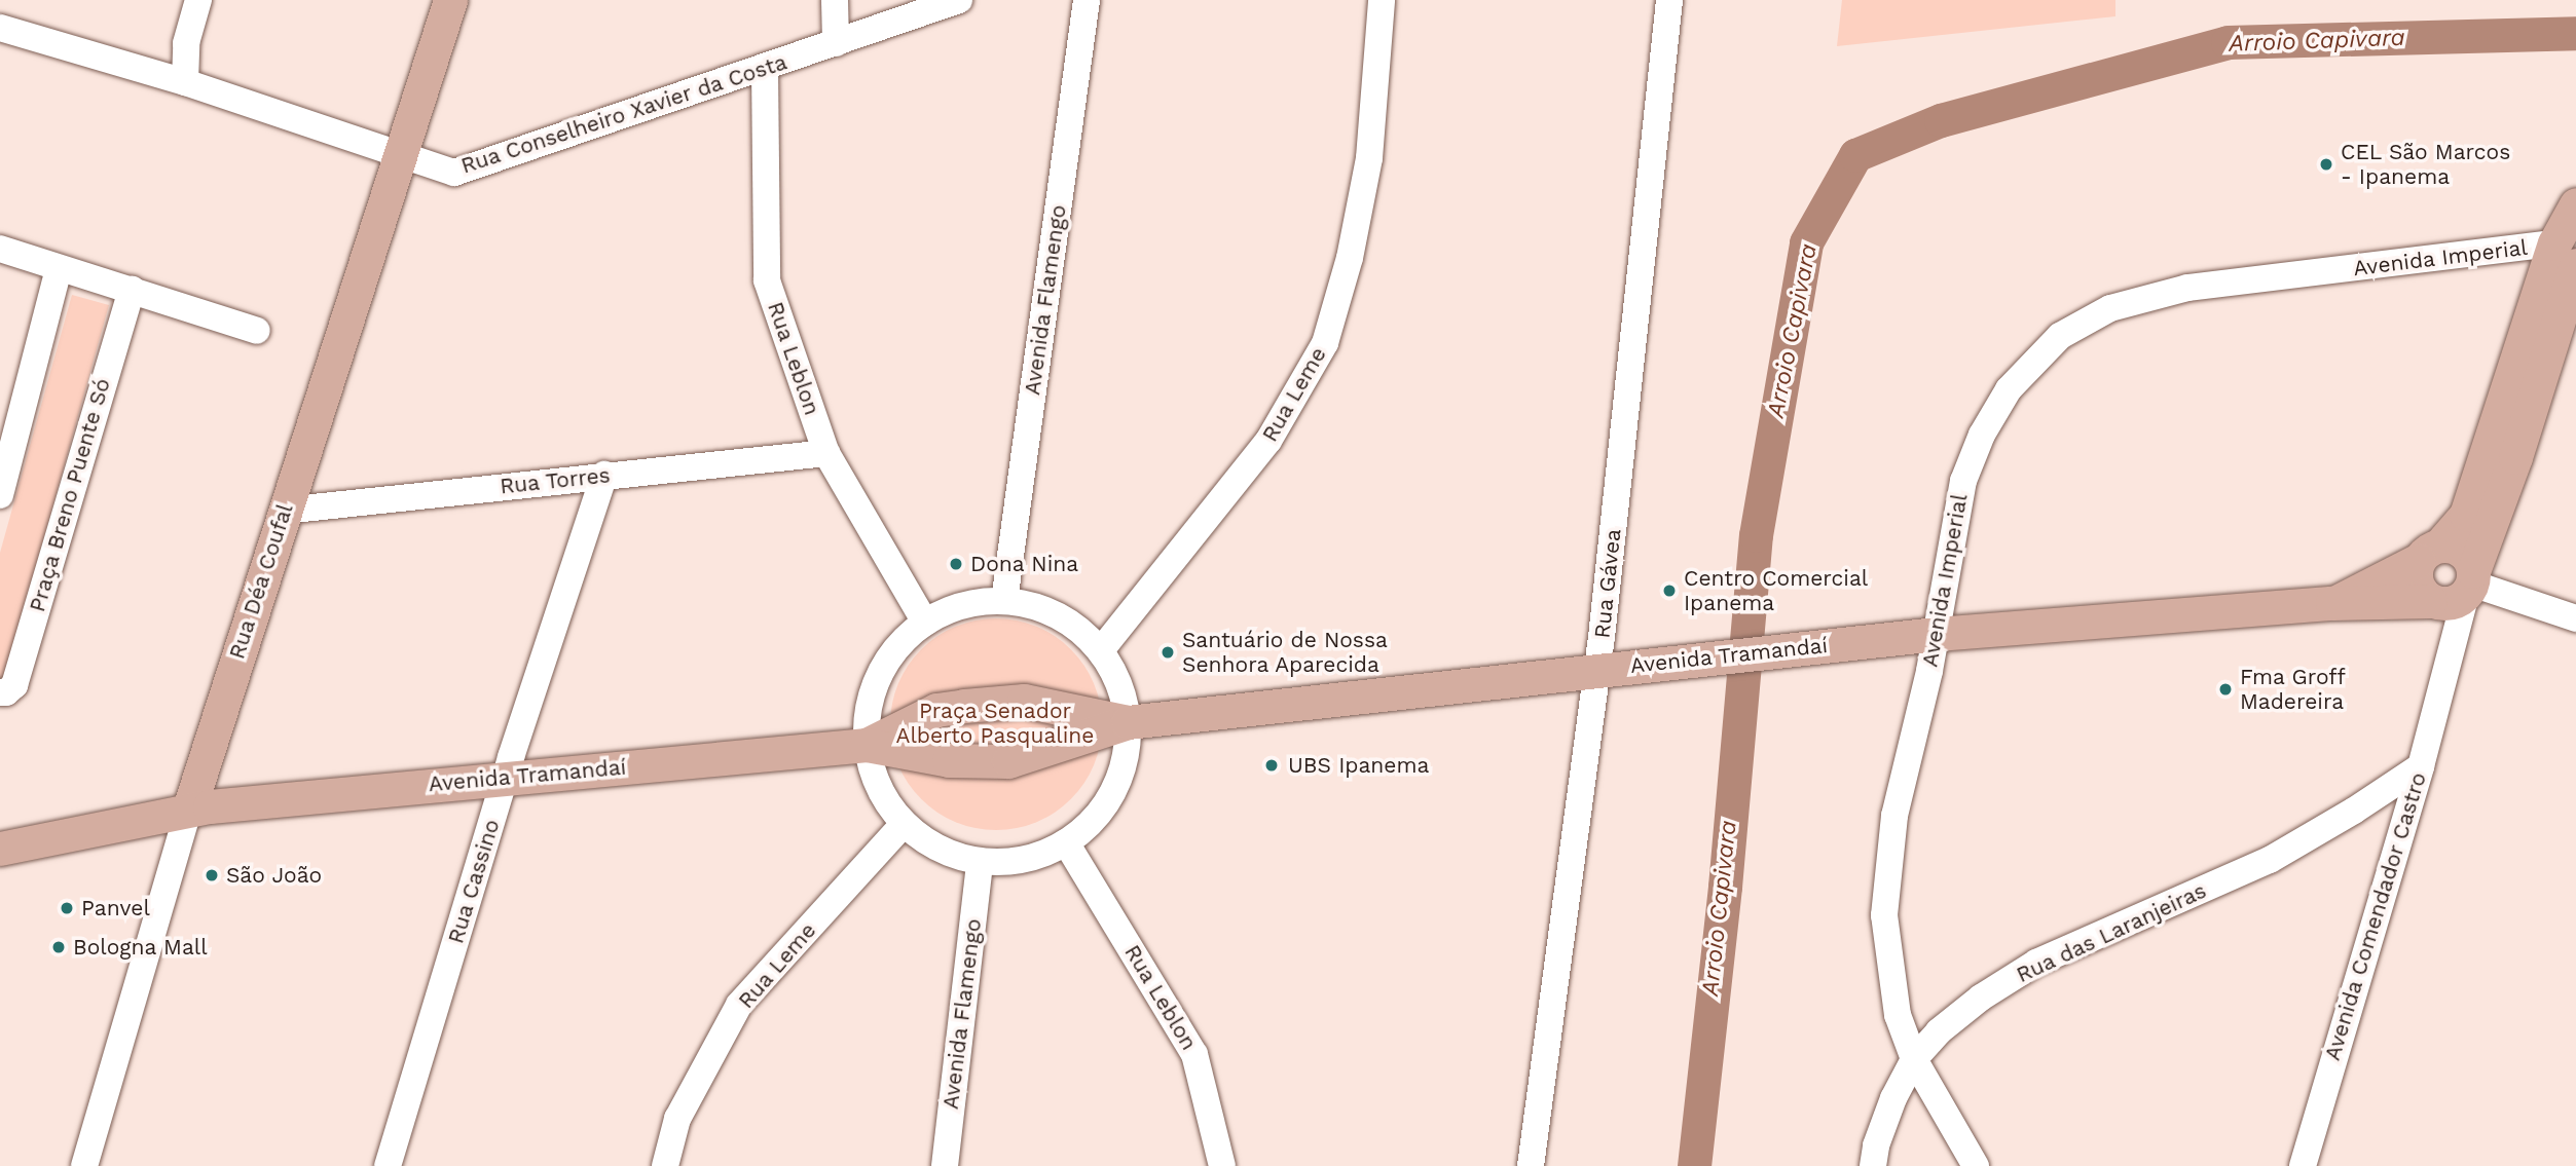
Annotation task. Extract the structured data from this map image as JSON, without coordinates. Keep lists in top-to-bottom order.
{
  "streets": {
    "main road": ["Rua Déa Coufal", "Avenida Tramandaí", "Avenida Comendador Castro"],
    "street": [
      "Rua Conselheiro Xavier da Costa",
      "Avenida Imperial",
      "Avenida Flamengo",
      "Rua Leblon",
      "Rua Leme",
      "Rua Torres",
      "Praça Breno Puente Só",
      "Rua Gávea",
      "Rua Cassino",
      "Rua das Laranjeiras"
    ]
  },
  "crossings": [
    ["Rua Conselheiro Xavier da Costa", "Rua Leblon"],
    ["Rua Conselheiro Xavier da Costa", "Rua Déa Coufal"],
    ["Avenida Imperial", "Avenida Tramandaí"],
    ["Avenida Imperial", "Avenida Comendador Castro"],
    ["Avenida Imperial", "Rua das Laranjeiras"],
    ["Rua Leblon", "Rua Torres"],
    ["Rua Torres", "Rua Déa Coufal"],
    ["Rua Torres", "Rua Cassino"],
    ["Rua Déa Coufal", "Avenida Tramandaí"],
    ["Rua Gávea", "Avenida Tramandaí"],
    ["Avenida Tramandaí", "Rua Cassino"],
    ["Avenida Tramandaí", "Avenida Comendador Castro"],
    ["Avenida Comendador Castro", "Rua das Laranjeiras"]
  ],
  "water": ["Arroio Capivara"],
  "parks": ["Praça Senador Alberto Pasqualine"],
  "places": [
    "CEL São Marcos - Ipanema",
    "Dona Nina",
    "Centro Comercial Ipanema",
    "Santuário de Nossa Senhora Aparecida",
    "Fma Groff Madereira",
    "UBS Ipanema",
    "São João",
    "Panvel",
    "Bologna Mall"
  ]
}
